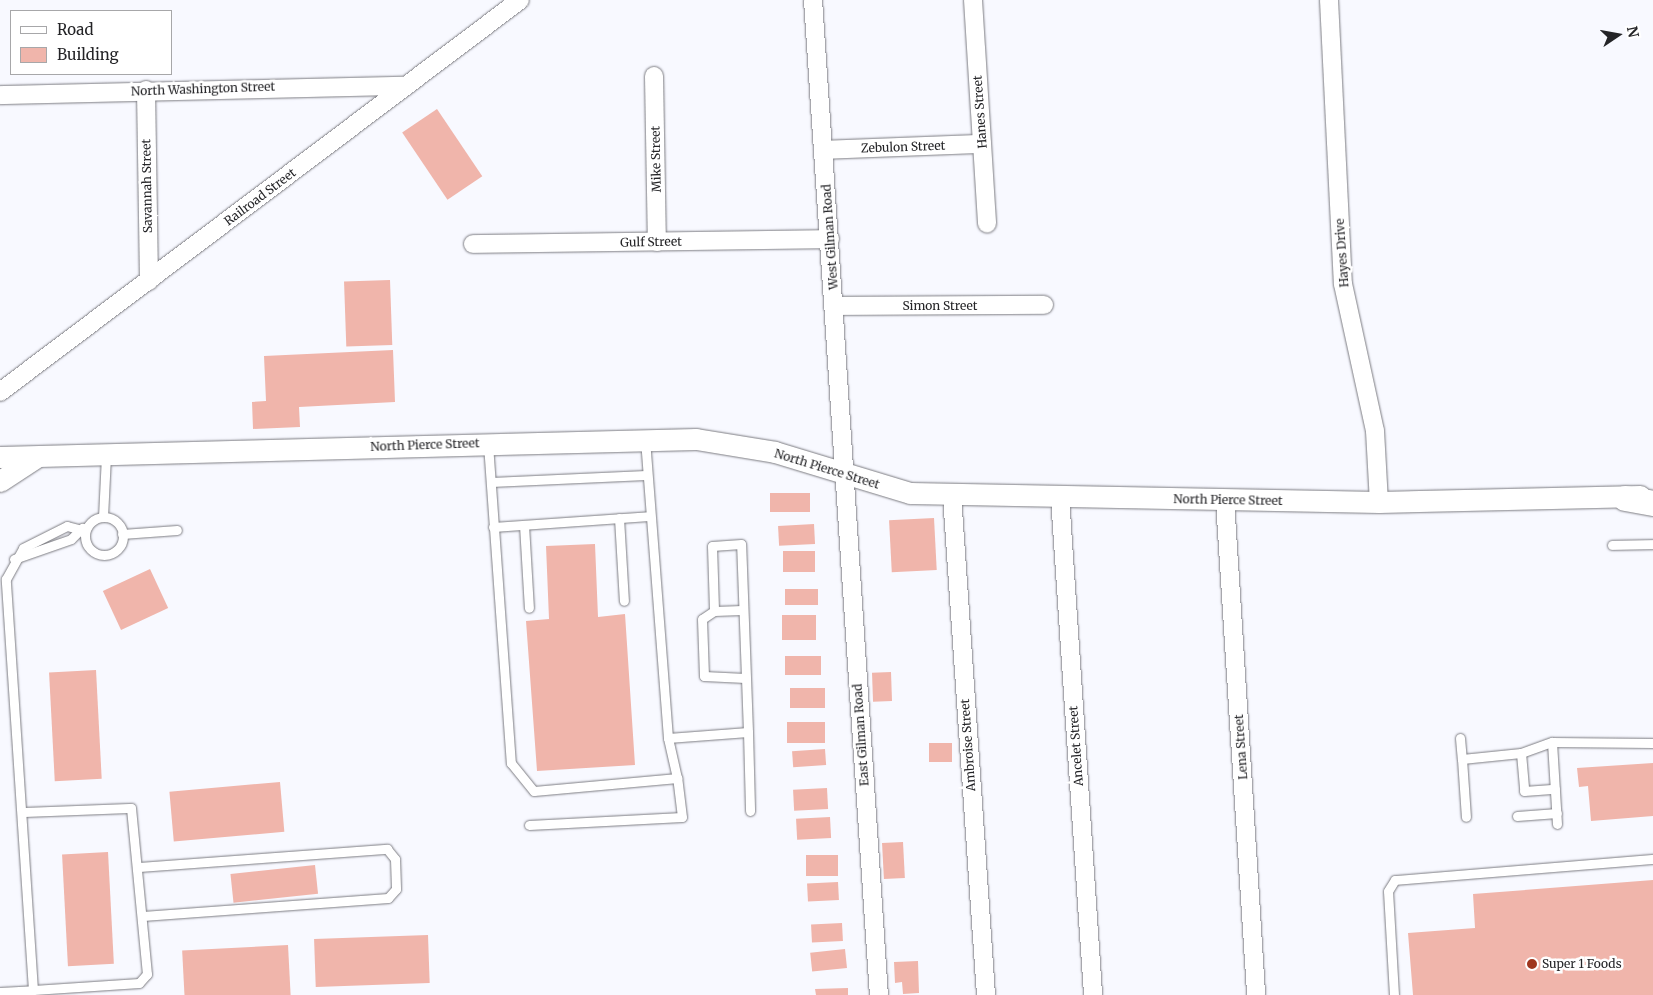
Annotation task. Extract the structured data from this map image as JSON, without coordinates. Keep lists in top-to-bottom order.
{
  "streets": {
    "street": [
      "North Washington Street",
      "Hanes Street",
      "Zebulon Street",
      "Mike Street",
      "Savannah Street",
      "Railroad Street",
      "West Gilman Road",
      "Gulf Street",
      "Hayes Drive",
      "Simon Street",
      "North Pierce Street",
      "East Gilman Road",
      "Ambroise Street",
      "Ancelet Street",
      "Lena Street"
    ]
  },
  "crossings": [
    ["North Washington Street", "Savannah Street"],
    ["North Washington Street", "Railroad Street"],
    ["Hanes Street", "Zebulon Street"],
    ["Zebulon Street", "West Gilman Road"],
    ["Mike Street", "Gulf Street"],
    ["Savannah Street", "Railroad Street"],
    ["West Gilman Road", "Gulf Street"],
    ["West Gilman Road", "Simon Street"],
    ["West Gilman Road", "North Pierce Street"],
    ["West Gilman Road", "East Gilman Road"],
    ["Hayes Drive", "North Pierce Street"],
    ["North Pierce Street", "East Gilman Road"],
    ["North Pierce Street", "Ambroise Street"],
    ["North Pierce Street", "Ancelet Street"],
    ["North Pierce Street", "Lena Street"]
  ],
  "places": ["Super 1 Foods"],
  "legend": ["Road", "Building"],
  "north": "right"
}
